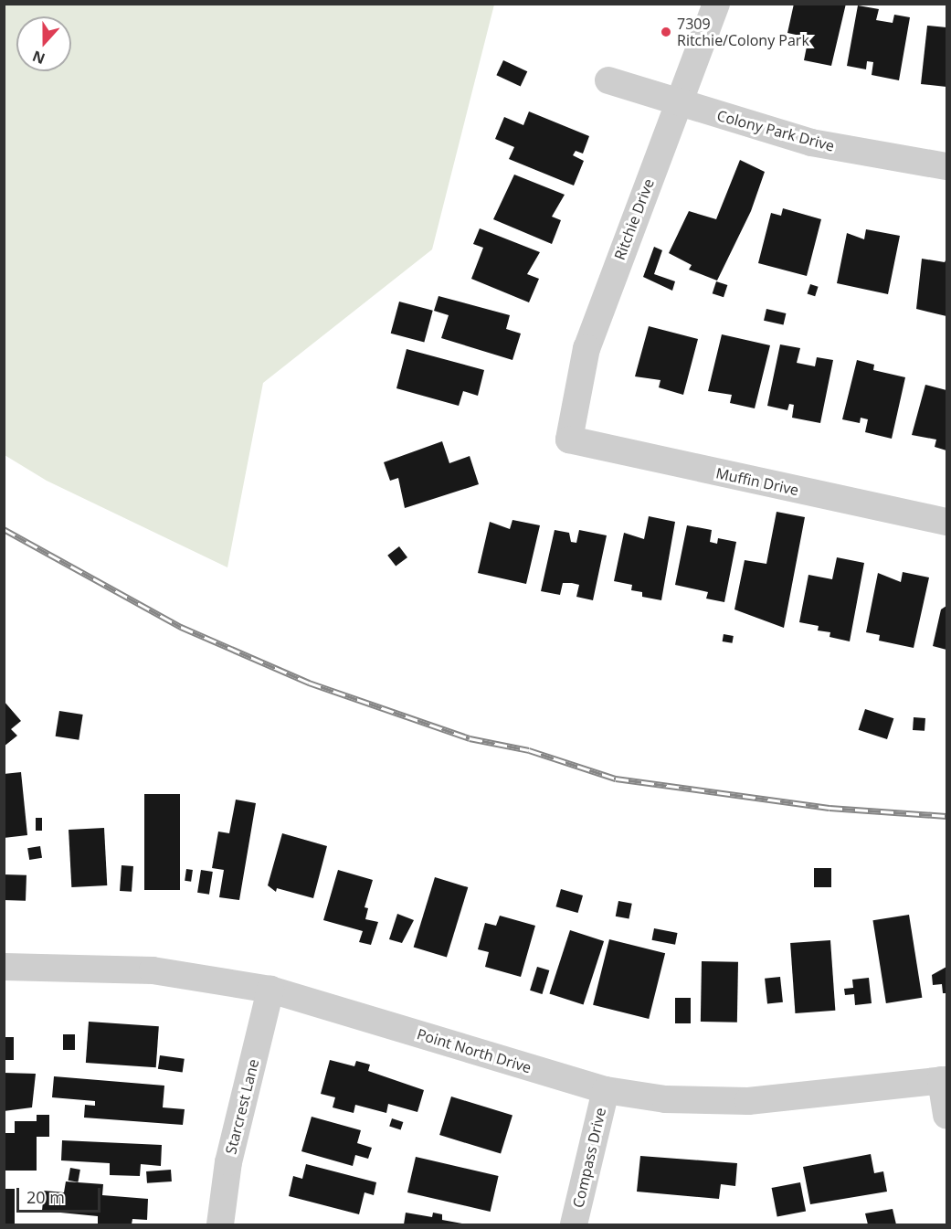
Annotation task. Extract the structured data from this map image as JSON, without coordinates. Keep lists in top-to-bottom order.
{
  "streets": {
    "street": [
      "Colony Park Drive",
      "Ritchie Drive",
      "Muffin Drive",
      "Point North Drive",
      "Starcrest Lane",
      "Compass Drive"
    ]
  },
  "crossings": [
    ["Colony Park Drive", "Ritchie Drive"],
    ["Ritchie Drive", "Muffin Drive"],
    ["Point North Drive", "Starcrest Lane"],
    ["Point North Drive", "Compass Drive"]
  ],
  "places": ["7309 Ritchie/Colony Park"],
  "scale_bar": "20 m",
  "north": "bottom"
}
